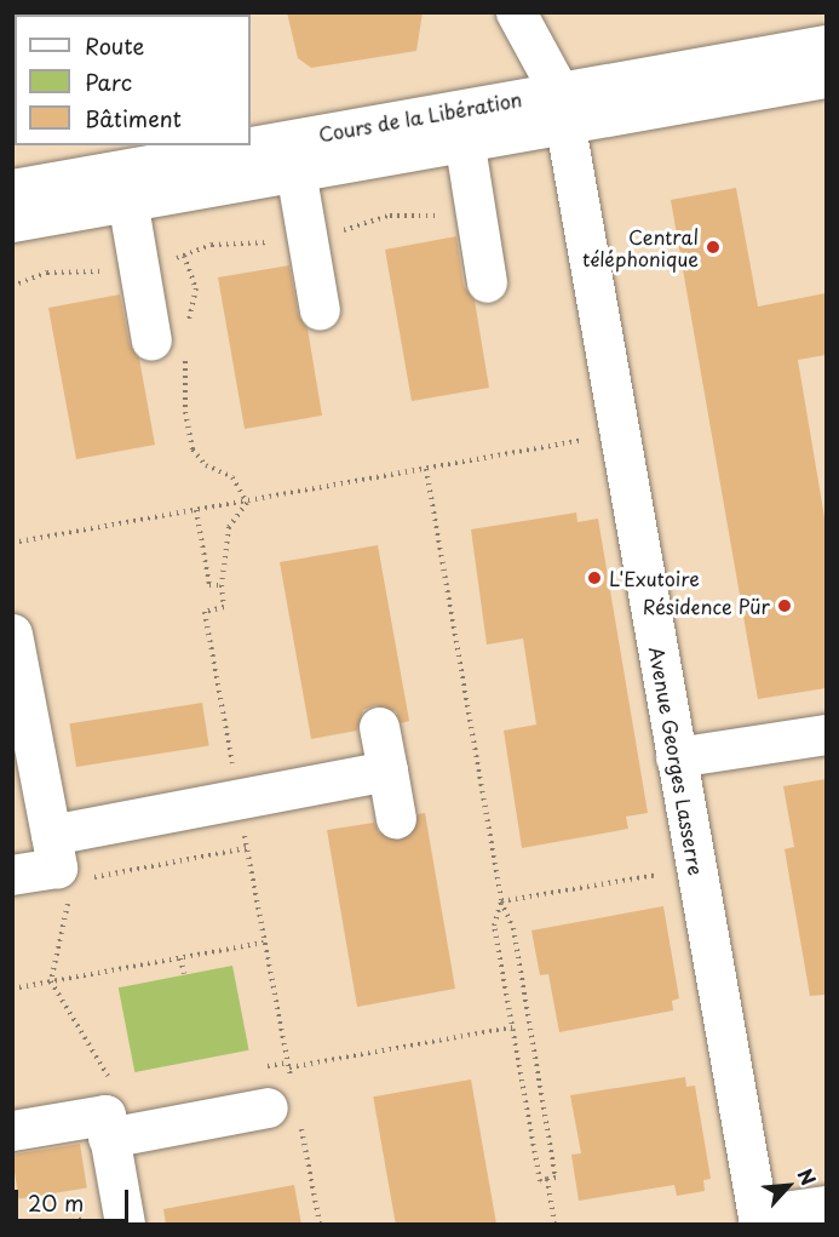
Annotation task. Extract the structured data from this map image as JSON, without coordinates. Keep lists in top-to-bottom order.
{
  "streets": {
    "main road": ["Cours de la Libération", "Avenue Georges Lasserre"]
  },
  "crossings": [
    ["Cours de la Libération", "Avenue Georges Lasserre"]
  ],
  "places": ["Central téléphonique", "L'Exutoire", "Résidence Pür"],
  "legend": ["Route", "Parc", "Bâtiment"],
  "scale_bar": "20 m",
  "north": "top right"
}
